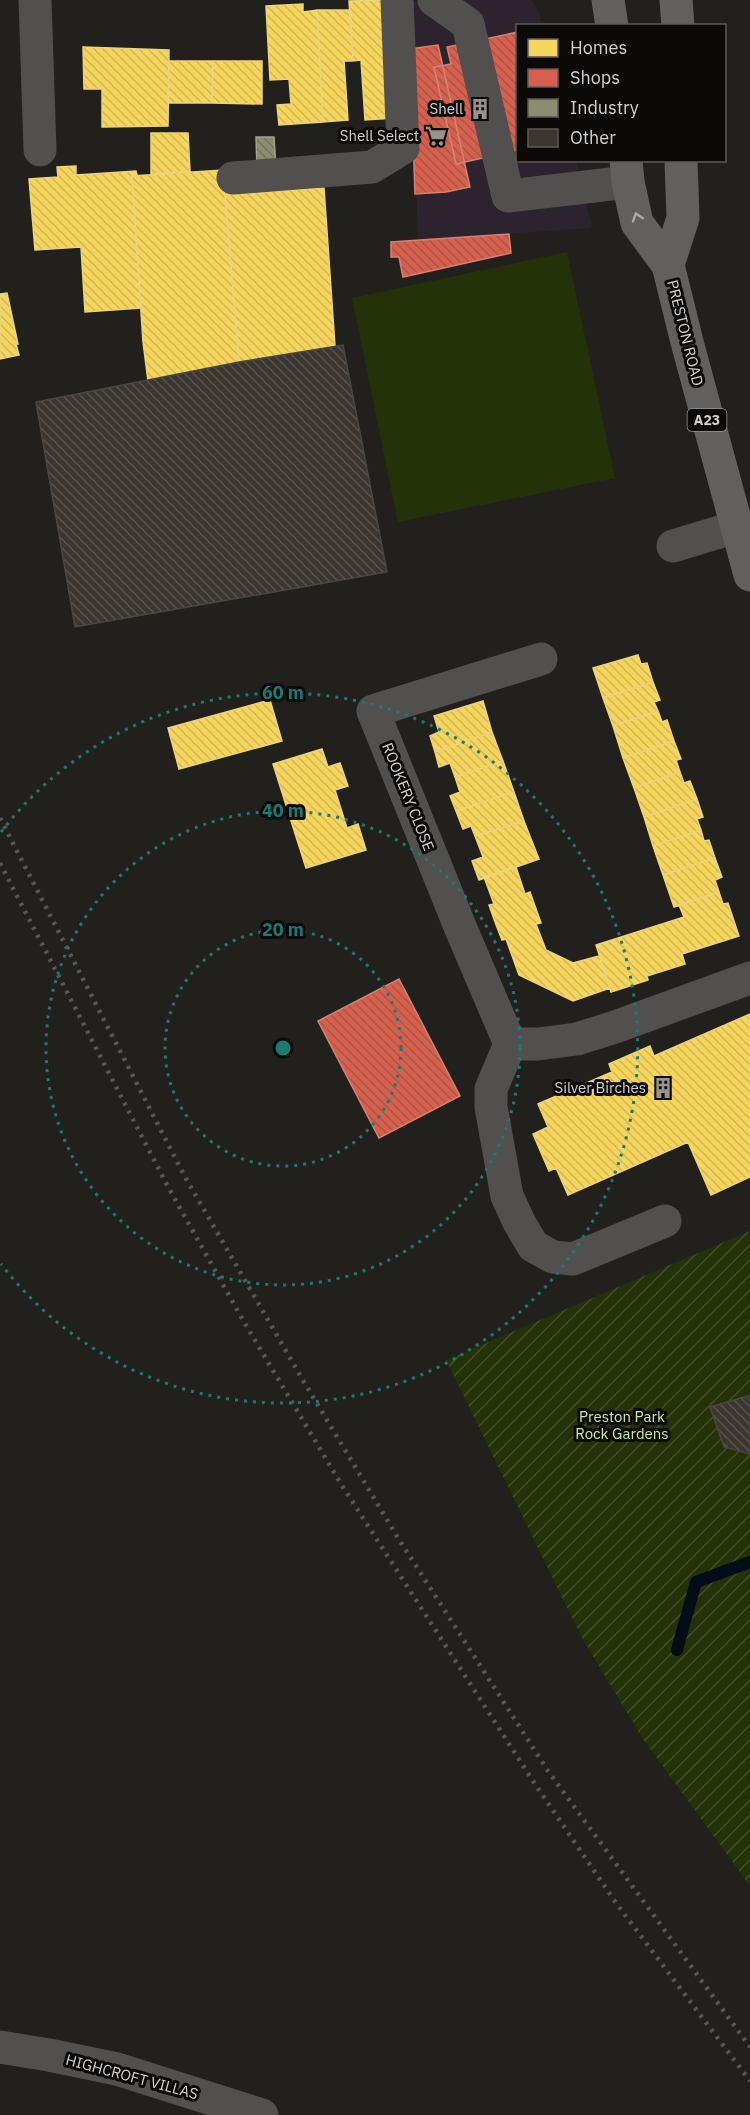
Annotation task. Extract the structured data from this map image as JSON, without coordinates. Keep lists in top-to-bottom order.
{
  "streets": {
    "highway": ["PRESTON ROAD", "A23"],
    "street": ["ROOKERY CLOSE", "HIGHCROFT VILLAS"]
  },
  "parks": ["Preston Park Rock Gardens"],
  "places": {
    "building": ["Shell", "Silver Birches"],
    "supermarket": ["Shell Select"]
  },
  "legend": [
    "Homes",
    "Shops",
    "Industry",
    "Other"
  ],
  "rings": ["60 m", "40 m", "20 m"]
}
